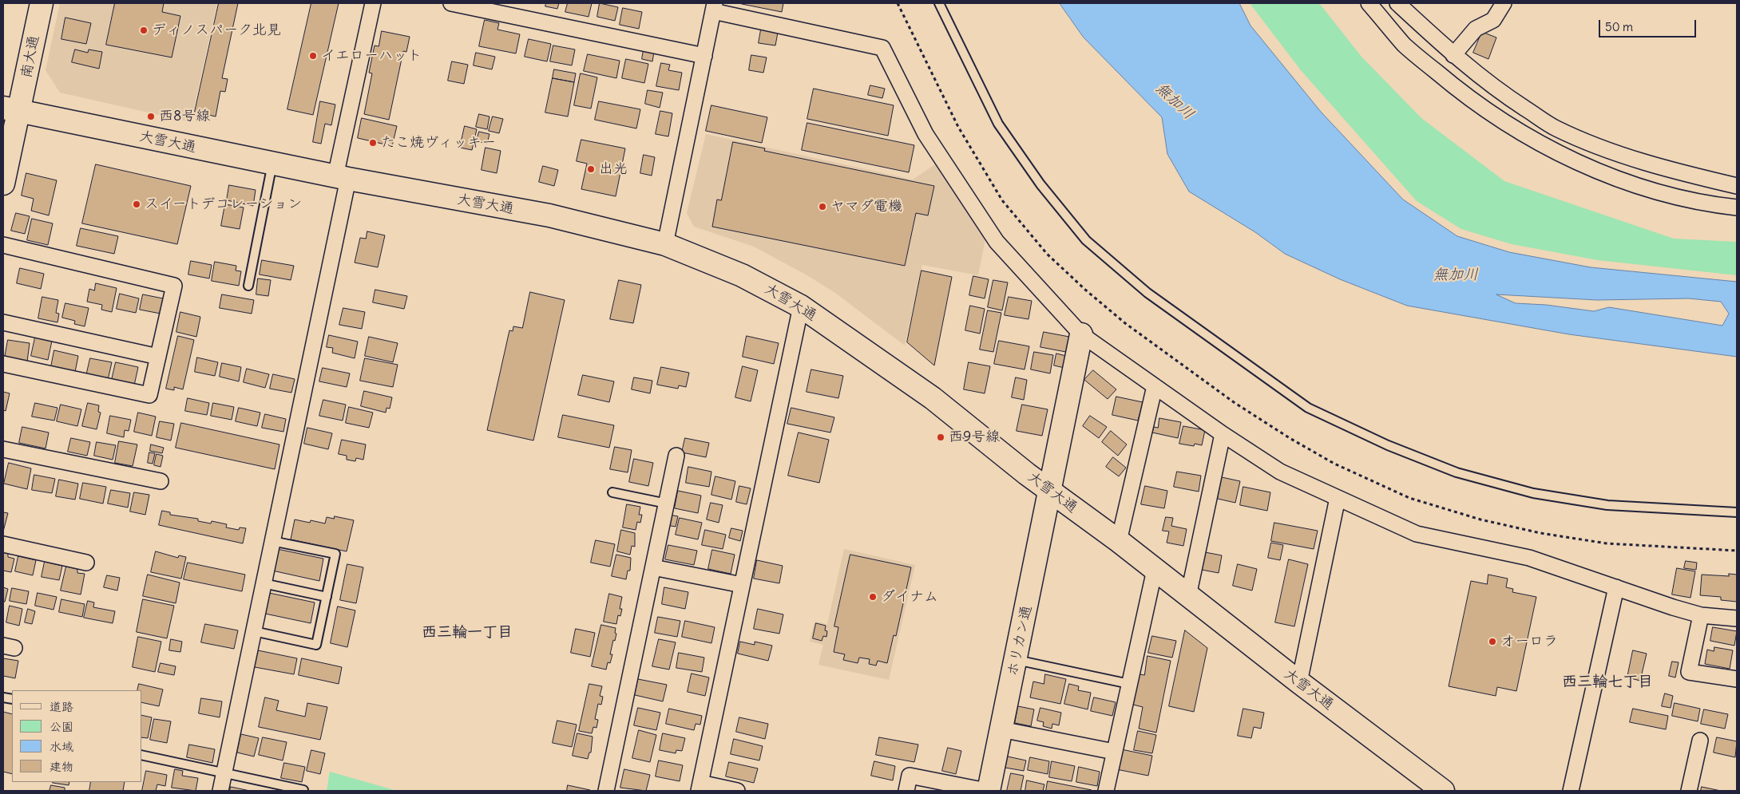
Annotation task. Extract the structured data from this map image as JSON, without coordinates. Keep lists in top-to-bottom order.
{
  "streets": {
    "main road": ["南大通", "大雪大通", "ホリカン通"]
  },
  "crossings": [
    ["南大通", "大雪大通"],
    ["大雪大通", "ホリカン通"]
  ],
  "districts": ["西三輪一丁目", "西三輪七丁目"],
  "water": ["無加川"],
  "places": [
    "ディノスパーク北見",
    "イエローハット",
    "西8号線",
    "たこ焼ヴィッキー",
    "出光",
    "スイートデコレーション",
    "ヤマダ電機",
    "西9号線",
    "ダイナム",
    "オーロラ"
  ],
  "legend": [
    "道路",
    "公園",
    "水域",
    "建物"
  ],
  "scale_bar": "50 m"
}
